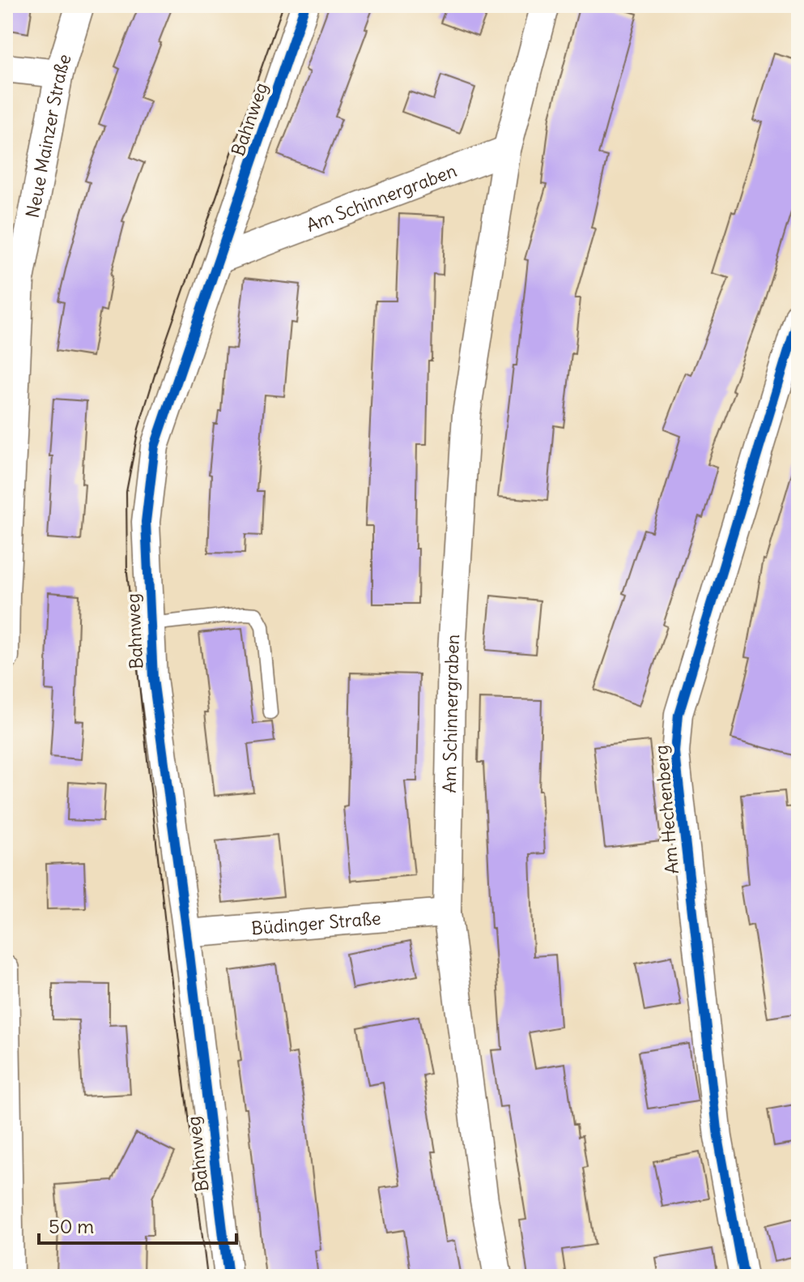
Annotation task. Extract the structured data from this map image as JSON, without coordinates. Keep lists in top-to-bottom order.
{
  "streets": {
    "street": [
      "Bahnweg",
      "Neue Mainzer Straße",
      "Am Schinnergraben",
      "Am Hechenberg",
      "Büdinger Straße"
    ]
  },
  "crossings": [
    ["Bahnweg", "Am Schinnergraben"],
    ["Bahnweg", "Büdinger Straße"],
    ["Am Schinnergraben", "Büdinger Straße"]
  ],
  "scale_bar": "50 m"
}
